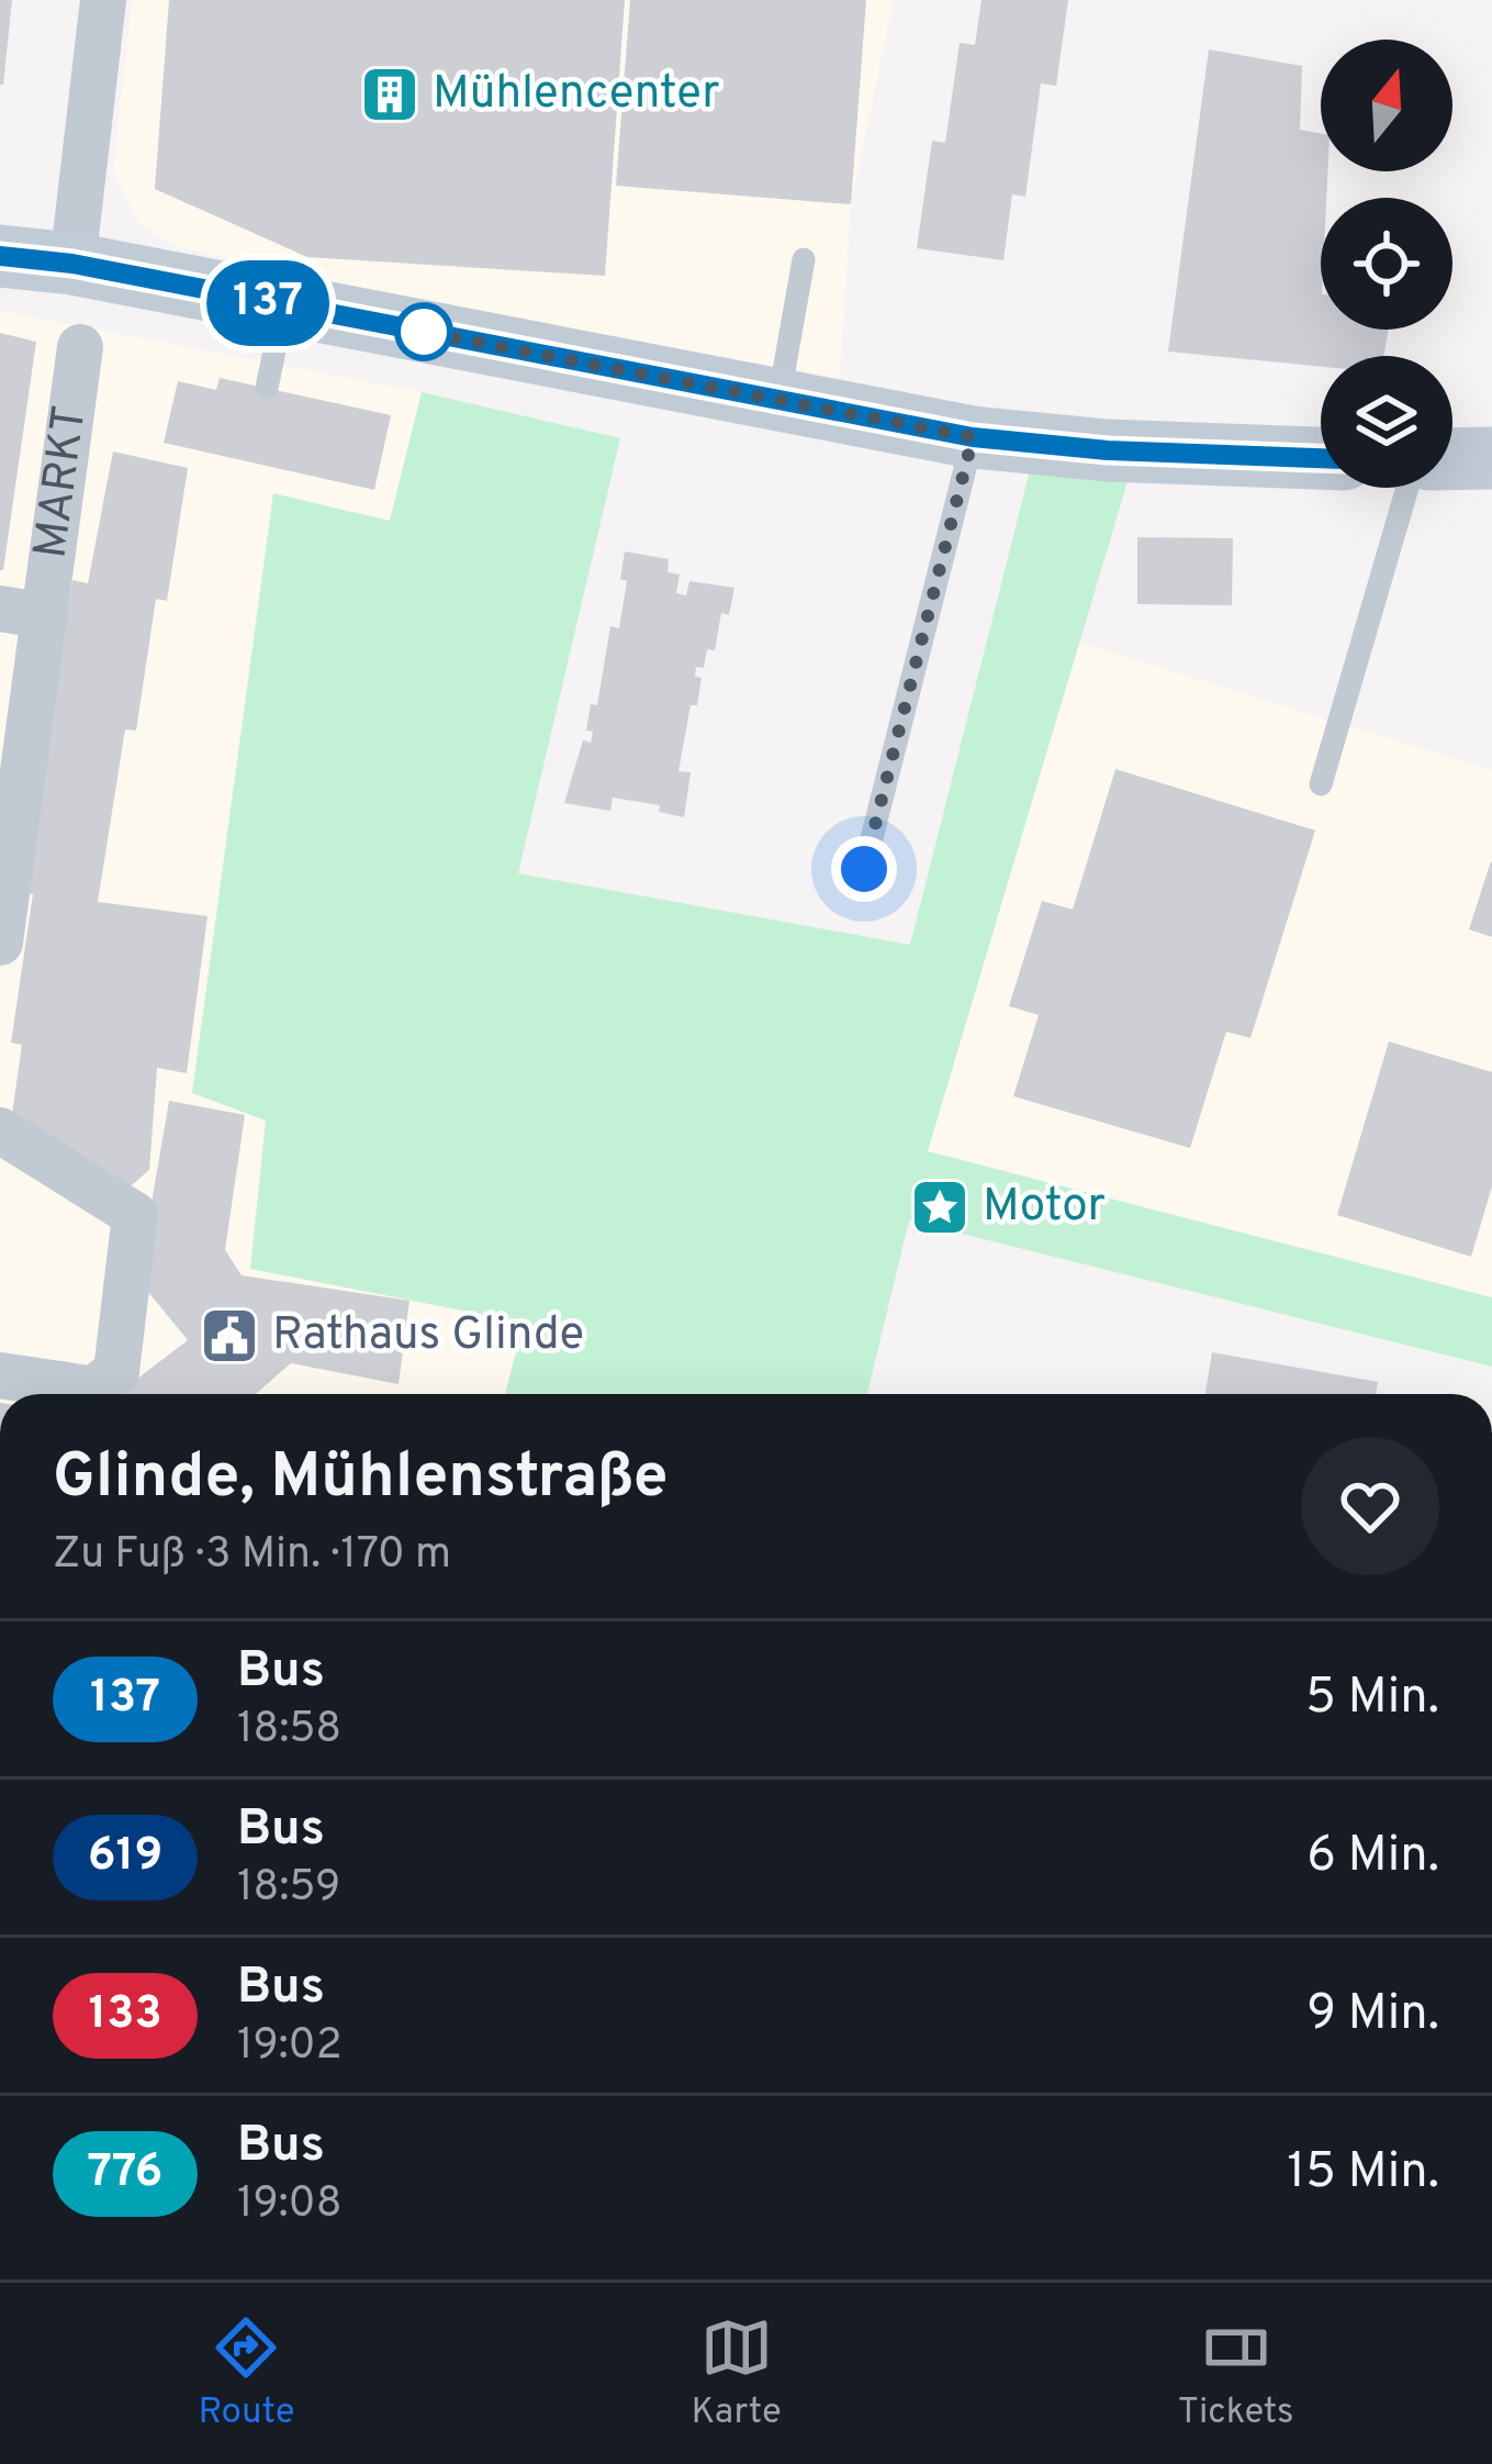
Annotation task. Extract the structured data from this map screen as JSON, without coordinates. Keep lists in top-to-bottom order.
{
  "streets": {
    "street": ["MARKT"]
  },
  "places": {
    "building": ["Mühlencenter"],
    "place": ["Motor"],
    "public building": ["Rathaus Glinde"]
  },
  "lines": ["bus line 137"],
  "north": "top",
  "page": {
    "on_map": "137",
    "heading": ["Glinde, Mühlenstraße", "Zu Fuß · 3 Min. · 170 m"],
    "list": [
      {
        "mark": "137",
        "name": "Bus",
        "note": "18:58",
        "value": "5 Min."
      },
      {
        "mark": "619",
        "name": "Bus",
        "note": "18:59",
        "value": "6 Min."
      },
      {
        "mark": "133",
        "name": "Bus",
        "note": "19:02",
        "value": "9 Min."
      },
      {
        "mark": "776",
        "name": "Bus",
        "note": "19:08",
        "value": "15 Min."
      }
    ],
    "tabs": ["Route", "Karte", "Tickets"]
  }
}
